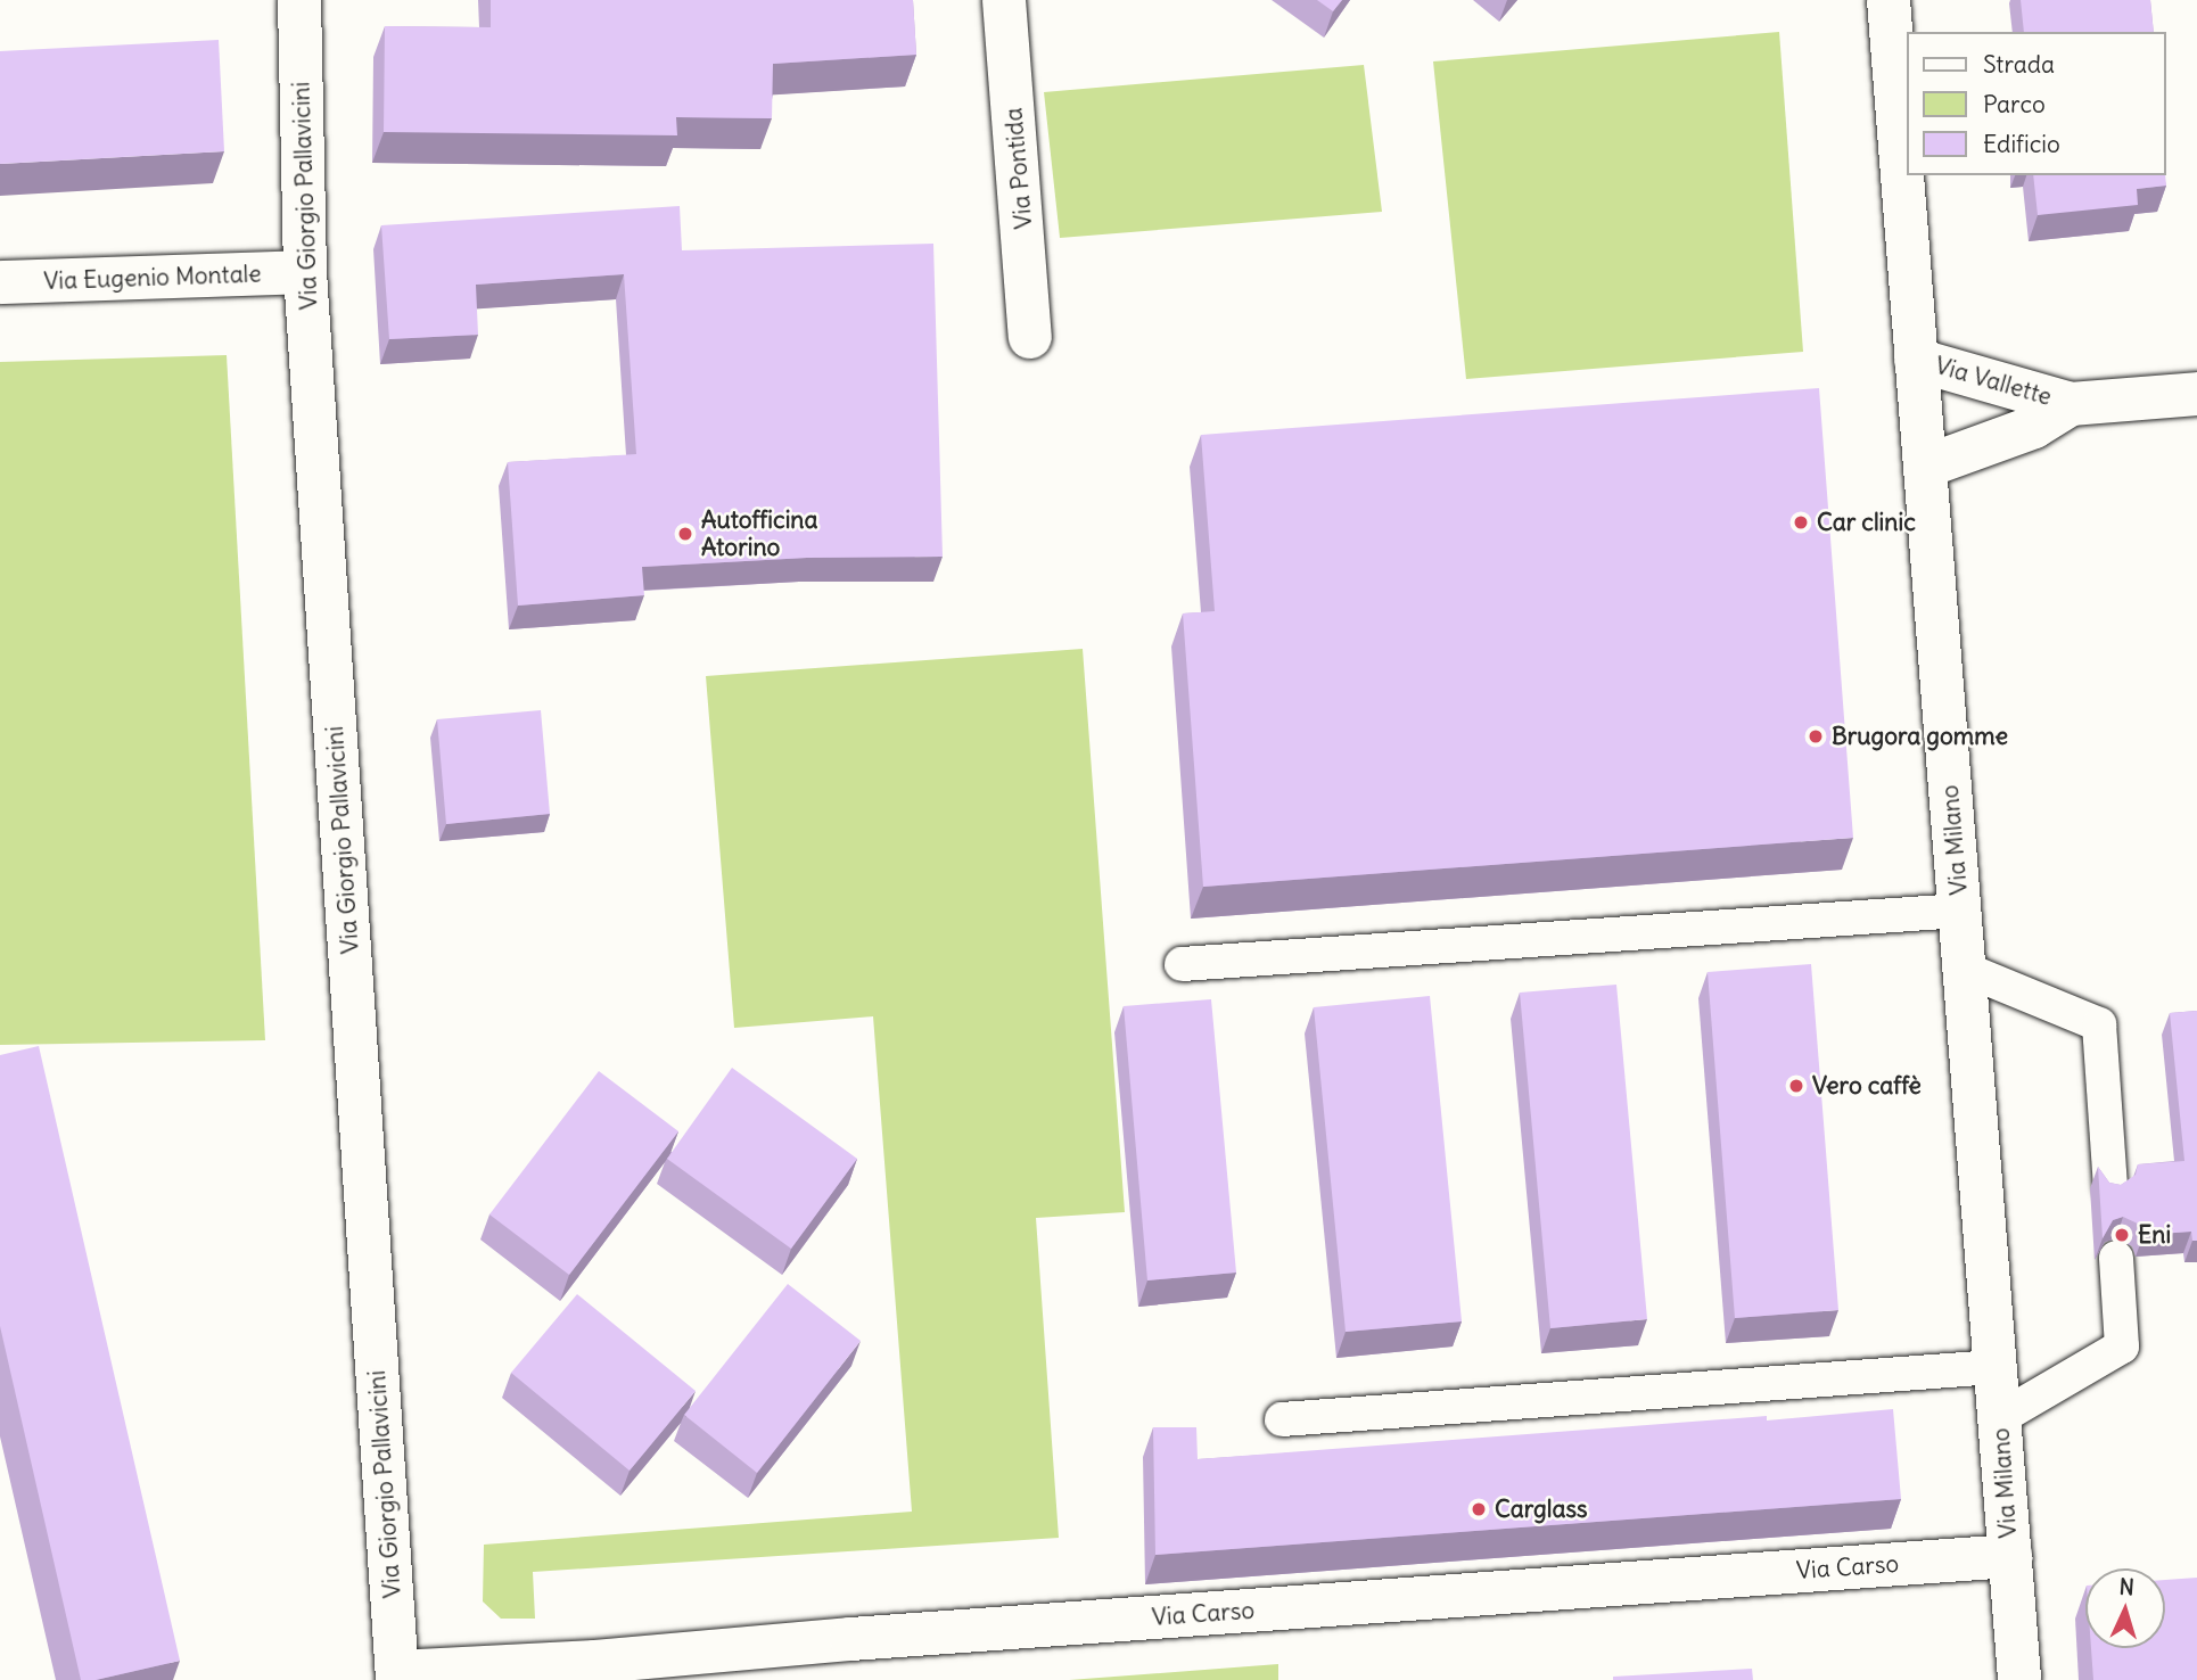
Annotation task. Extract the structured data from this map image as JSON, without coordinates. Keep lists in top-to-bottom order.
{
  "streets": {
    "street": [
      "Via Pontida",
      "Via Giorgio Pallavicini",
      "Via Eugenio Montale",
      "Via Vallette",
      "Via Milano",
      "Via Carso"
    ]
  },
  "crossings": [
    ["Via Giorgio Pallavicini", "Via Eugenio Montale"],
    ["Via Giorgio Pallavicini", "Via Carso"],
    ["Via Vallette", "Via Milano"],
    ["Via Milano", "Via Carso"]
  ],
  "places": [
    "Car clinic",
    "Autofficina Atorino",
    "Brugora gomme",
    "Vero caffè",
    "Eni",
    "Carglass"
  ],
  "legend": ["Strada", "Parco", "Edificio"],
  "north": "top"
}
